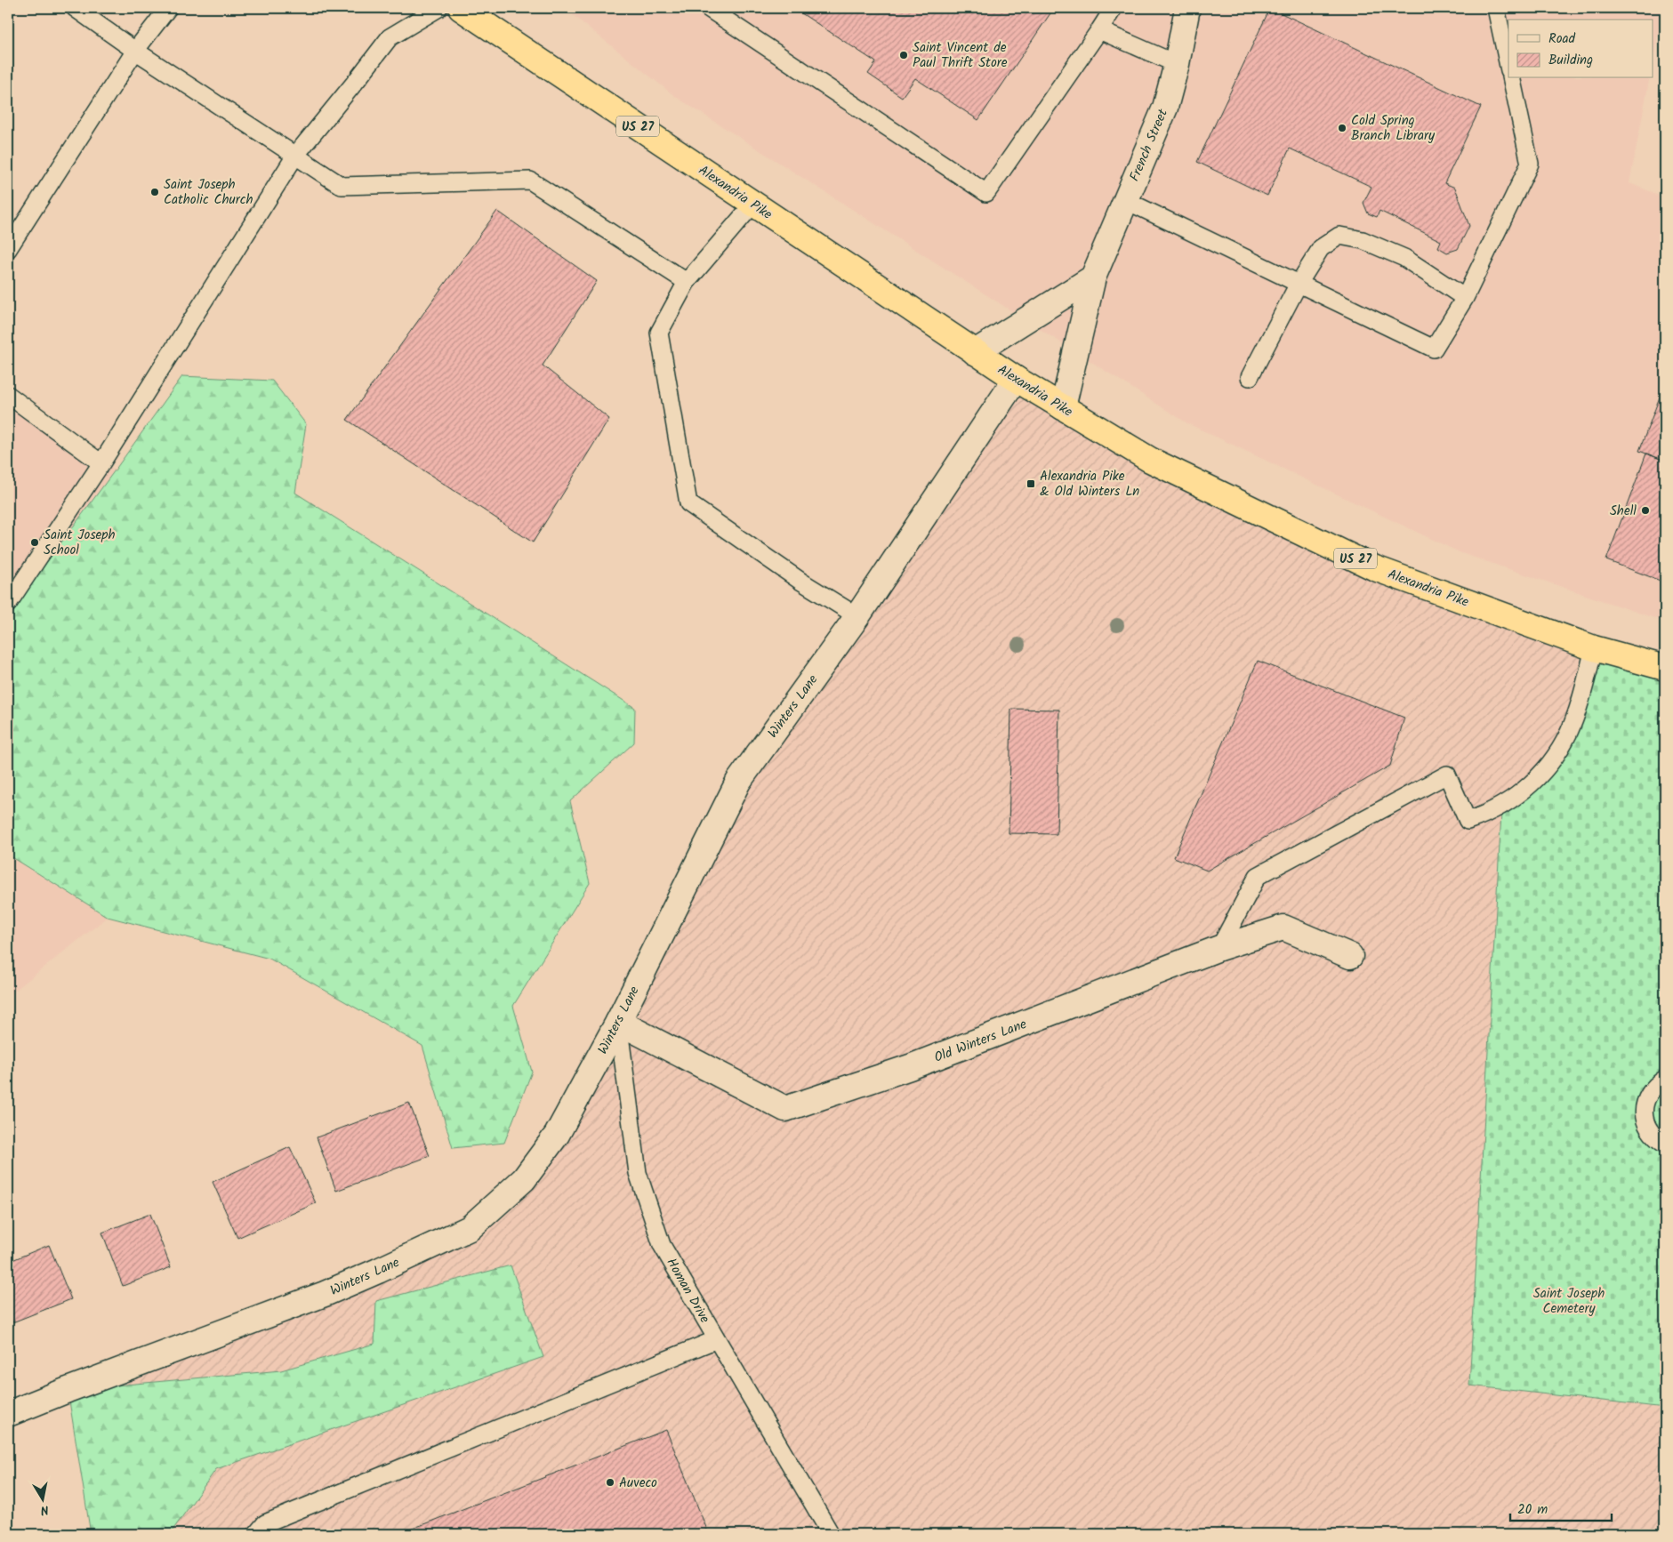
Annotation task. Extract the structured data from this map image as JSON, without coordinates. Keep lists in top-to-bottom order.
{
  "streets": {
    "highway": ["US 27", "Alexandria Pike"],
    "street": ["French Street", "Winters Lane", "Old Winters Lane"],
    "lane": ["Homan Drive"]
  },
  "crossings": [
    ["French Street", "Alexandria Pike"],
    ["Alexandria Pike", "Winters Lane"],
    ["Winters Lane", "Old Winters Lane"],
    ["Winters Lane", "Homan Drive"],
    ["Old Winters Lane", "Homan Drive"]
  ],
  "parks": ["Saint Joseph Cemetery"],
  "places": {
    "other": [
      "Saint Vincent de Paul Thrift Store",
      "Cold Spring Branch Library",
      "Saint Joseph Catholic Church",
      "Shell",
      "Saint Joseph School",
      "Auveco"
    ],
    "transit": ["Alexandria Pike & Old Winters Ln"]
  },
  "legend": ["Road", "Building"],
  "scale_bar": "20 m",
  "north": "bottom"
}
